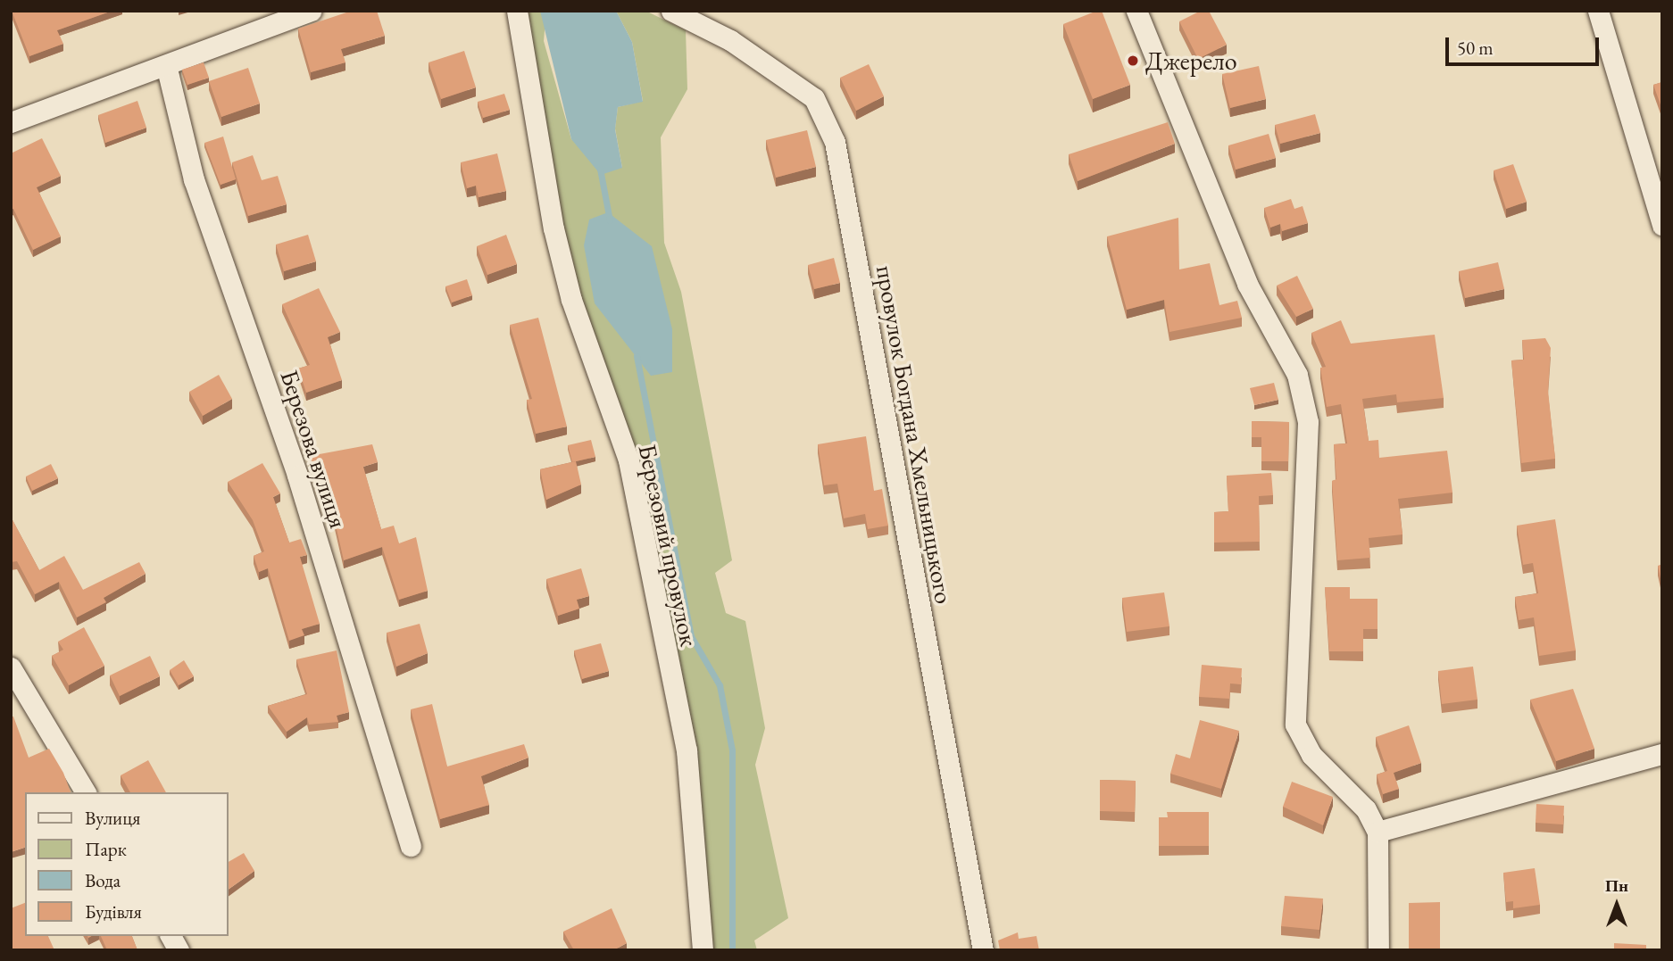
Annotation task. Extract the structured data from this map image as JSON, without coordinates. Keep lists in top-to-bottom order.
{
  "streets": {
    "street": ["провулок Богдана Хмельницького", "Березова вулиця", "Березовий провулок"]
  },
  "places": ["Джерело"],
  "legend": [
    "Вулиця",
    "Парк",
    "Вода",
    "Будівля"
  ],
  "scale_bar": "50 m",
  "north": "top"
}
